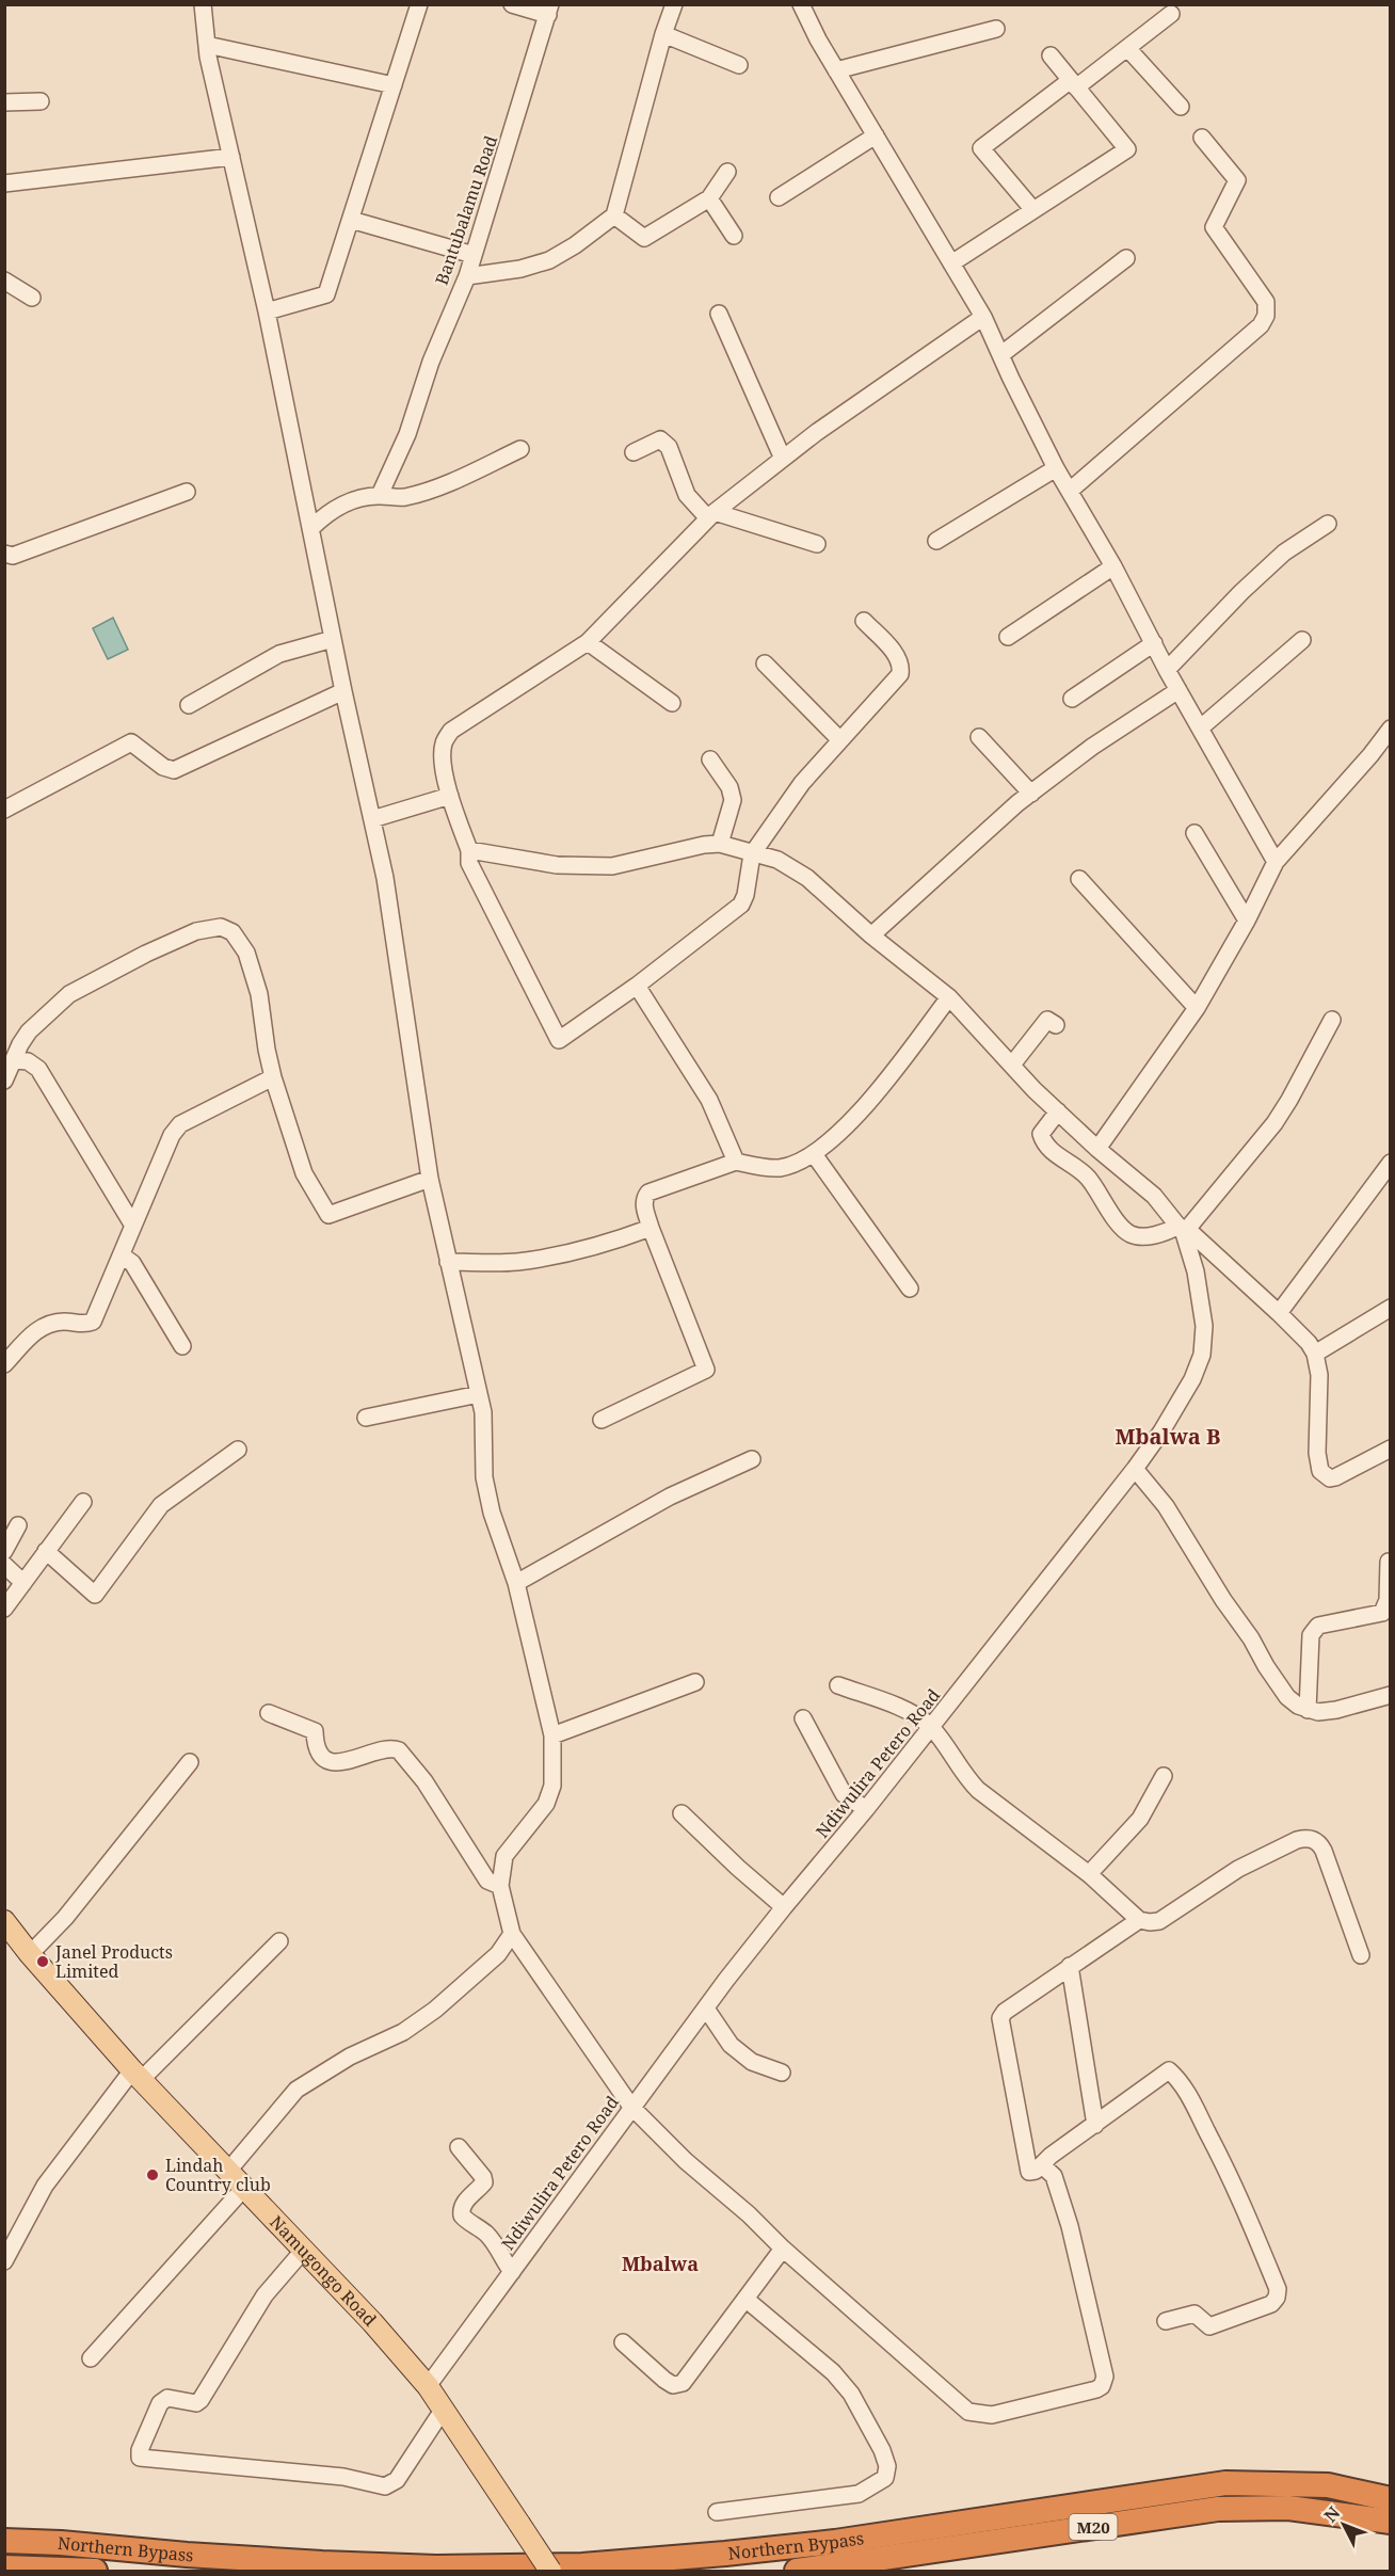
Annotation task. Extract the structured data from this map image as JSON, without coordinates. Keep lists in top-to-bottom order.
{
  "streets": {
    "highway": ["M20", "Northern Bypass"],
    "main road": ["Namugongo Road"],
    "street": ["Bantubalamu Road", "Ndiwulira Petero Road"]
  },
  "crossings": [
    ["Ndiwulira Petero Road", "Namugongo Road"]
  ],
  "districts": ["Mbalwa B", "Mbalwa"],
  "places": ["Janel Products Limited", "Lindah Country club"],
  "north": "top left"
}
